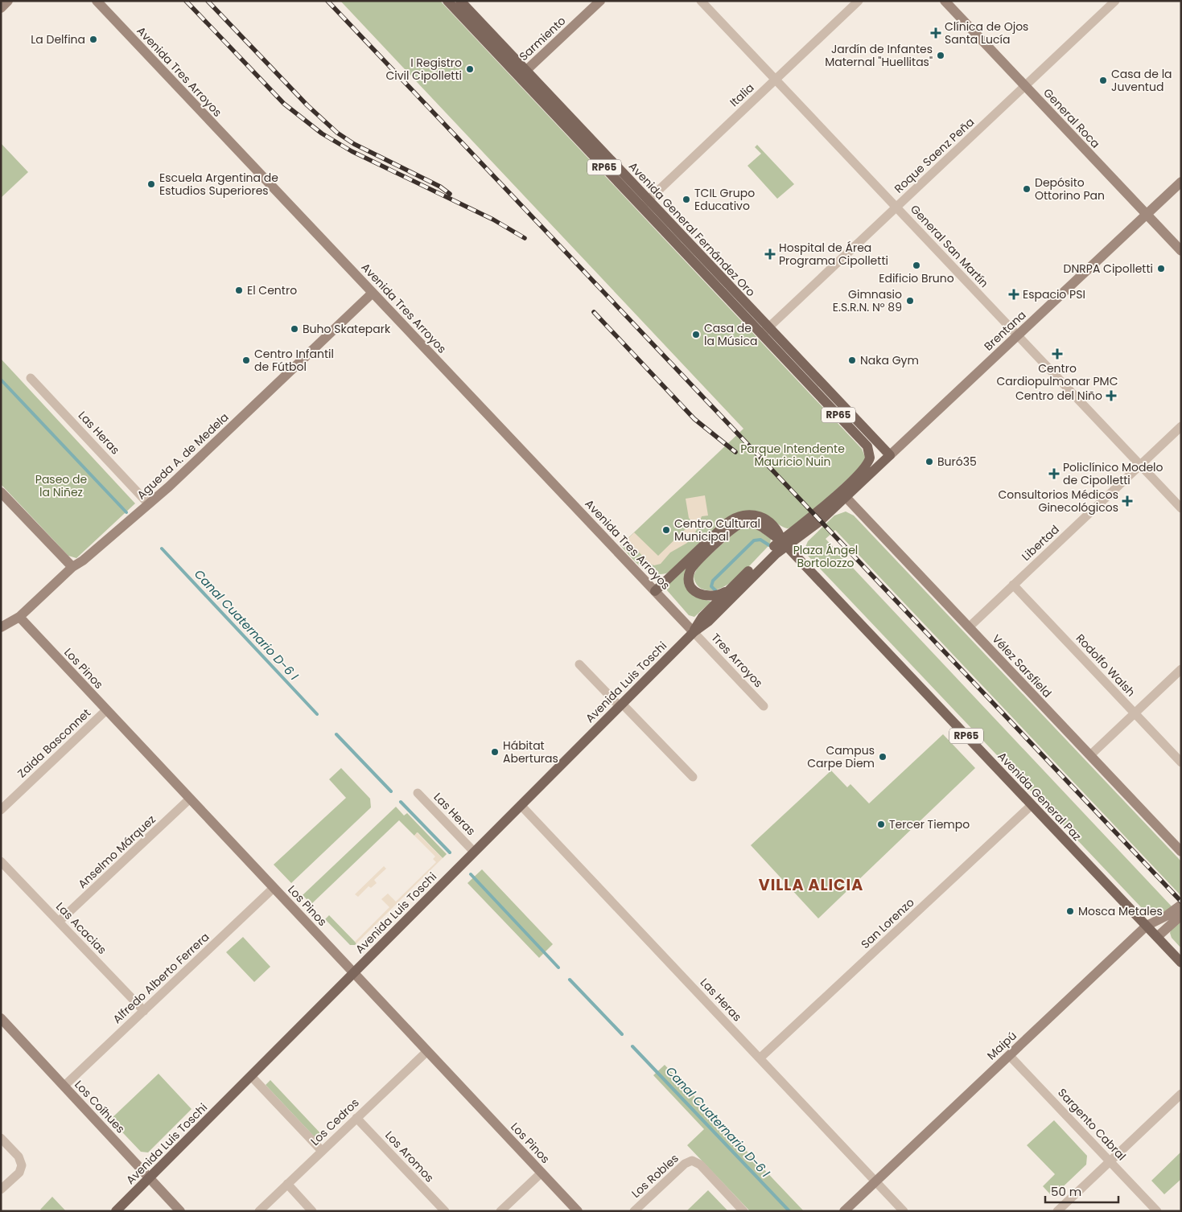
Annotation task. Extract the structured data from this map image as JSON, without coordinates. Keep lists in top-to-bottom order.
{
  "streets": {
    "main road": [
      "RP65",
      "Avenida General Fernández Oro",
      "Brentana",
      "Avenida Luis Toschi",
      "Avenida General Paz"
    ],
    "street": [
      "Sarmiento",
      "Avenida Tres Arroyos",
      "Italia",
      "General Roca",
      "Roque Saenz Peña",
      "General San Martín",
      "Las Heras",
      "Agueda A. de Medela",
      "Libertad",
      "Tres Arroyos",
      "Rodolfo Walsh",
      "Vélez Sarsfield",
      "Los Pinos",
      "Zaida Basconnet",
      "Anselmo Márquez",
      "San Lorenzo",
      "Las Acacias",
      "Alfredo Alberto Ferrera",
      "Maipú",
      "Los Coíhues",
      "Los Cedros",
      "Sargento Cabral",
      "Los Aromos",
      "Los Robles"
    ]
  },
  "crossings": [
    ["Sarmiento", "Avenida General Fernández Oro"],
    ["Avenida Tres Arroyos", "Agueda A. de Medela"],
    ["Avenida Tres Arroyos", "Tres Arroyos"],
    ["Avenida Tres Arroyos", "Avenida Luis Toschi"],
    ["Italia", "Avenida General Fernández Oro"],
    ["Italia", "General San Martín"],
    ["General Roca", "Roque Saenz Peña"],
    ["General Roca", "Brentana"],
    ["Roque Saenz Peña", "Avenida General Fernández Oro"],
    ["Roque Saenz Peña", "General San Martín"],
    ["RP65", "Avenida Luis Toschi"],
    ["RP65", "Avenida General Paz"],
    ["Avenida General Fernández Oro", "Brentana"],
    ["Avenida General Fernández Oro", "Avenida Luis Toschi"],
    ["General San Martín", "Brentana"],
    ["General San Martín", "Libertad"],
    ["Brentana", "Vélez Sarsfield"],
    ["Brentana", "Avenida Luis Toschi"],
    ["Las Heras", "Agueda A. de Medela"],
    ["Las Heras", "Avenida Luis Toschi"],
    ["Las Heras", "San Lorenzo"],
    ["Las Heras", "Maipú"],
    ["Agueda A. de Medela", "Los Pinos"],
    ["Libertad", "Rodolfo Walsh"],
    ["Libertad", "Vélez Sarsfield"],
    ["Tres Arroyos", "Avenida Luis Toschi"],
    ["Vélez Sarsfield", "Avenida Luis Toschi"],
    ["Los Pinos", "Avenida Luis Toschi"],
    ["Los Pinos", "Zaida Basconnet"],
    ["Los Pinos", "Anselmo Márquez"],
    ["Los Pinos", "Alfredo Alberto Ferrera"],
    ["Los Pinos", "Los Cedros"],
    ["Avenida Luis Toschi", "Avenida General Paz"],
    ["Avenida Luis Toschi", "Los Coíhues"],
    ["Avenida General Paz", "San Lorenzo"],
    ["Avenida General Paz", "Maipú"],
    ["Anselmo Márquez", "Las Acacias"],
    ["Las Acacias", "Alfredo Alberto Ferrera"],
    ["Alfredo Alberto Ferrera", "Los Coíhues"],
    ["Maipú", "Sargento Cabral"],
    ["Los Cedros", "Los Aromos"]
  ],
  "districts": ["VILLA ALICIA"],
  "water": ["Canal Cuaternario D-6 I"],
  "parks": ["Parque Intendente Mauricio Nuin", "Paseo de la Niñez", "Plaza Ángel Bortolozzo"],
  "places": {
    "health": [
      "Clínica de Ojos Santa Lucía",
      "Hospital de Área Programa Cipolletti",
      "Espacio PSI",
      "Centro Cardiopulmonar PMC",
      "Centro del Niño",
      "Policlínico Modelo de Cipolletti",
      "Consultorios Médicos Ginecológicos"
    ],
    "other": [
      "La Delfina",
      "Jardín de Infantes Maternal \"Huellitas\"",
      "I Registro Civil Cipolletti",
      "Casa de la Juventud",
      "Escuela Argentina de Estudios Superiores",
      "Depósito Ottorino Pan",
      "TCIL Grupo Educativo",
      "Edificio Bruno",
      "DNRPA Cipolletti",
      "El Centro",
      "Gimnasio E.S.R.N. N° 89",
      "Buho Skatepark",
      "Casa de la Música",
      "Centro Infantil de Fútbol",
      "Naka Gym",
      "Buró35",
      "Centro Cultural Municipal",
      "Hábitat Aberturas",
      "Campus Carpe Diem",
      "Tercer Tiempo",
      "Mosca Metales"
    ]
  },
  "scale_bar": "50 m"
}
